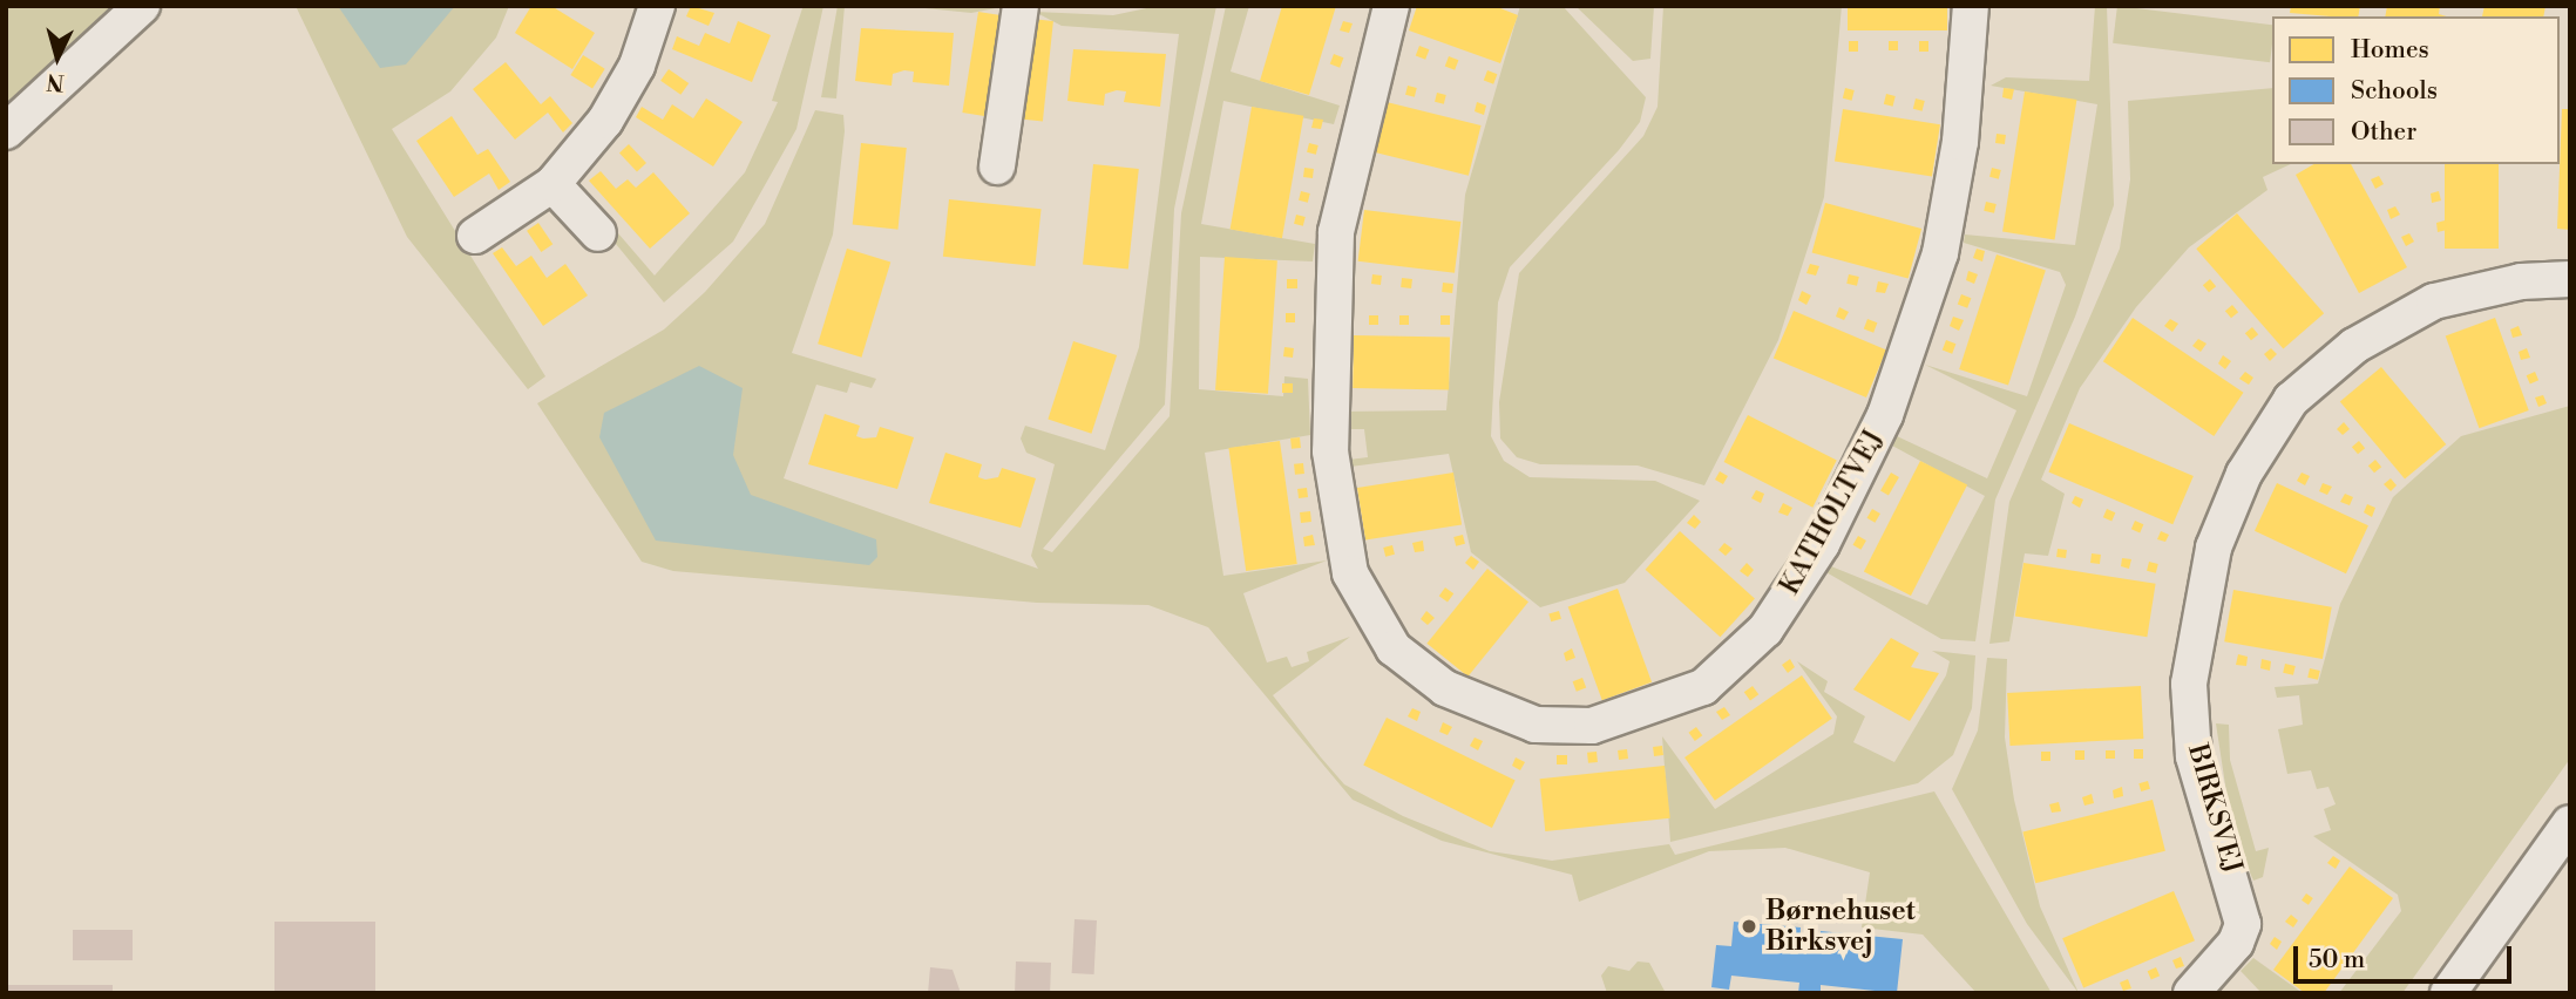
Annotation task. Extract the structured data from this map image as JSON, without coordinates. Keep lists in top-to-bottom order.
{
  "streets": {
    "street": ["KATHOLTVEJ", "BIRKSVEJ"]
  },
  "places": ["Børnehuset Birksvej"],
  "legend": ["Homes", "Schools", "Other"],
  "scale_bar": "50 m",
  "north": "bottom"
}
